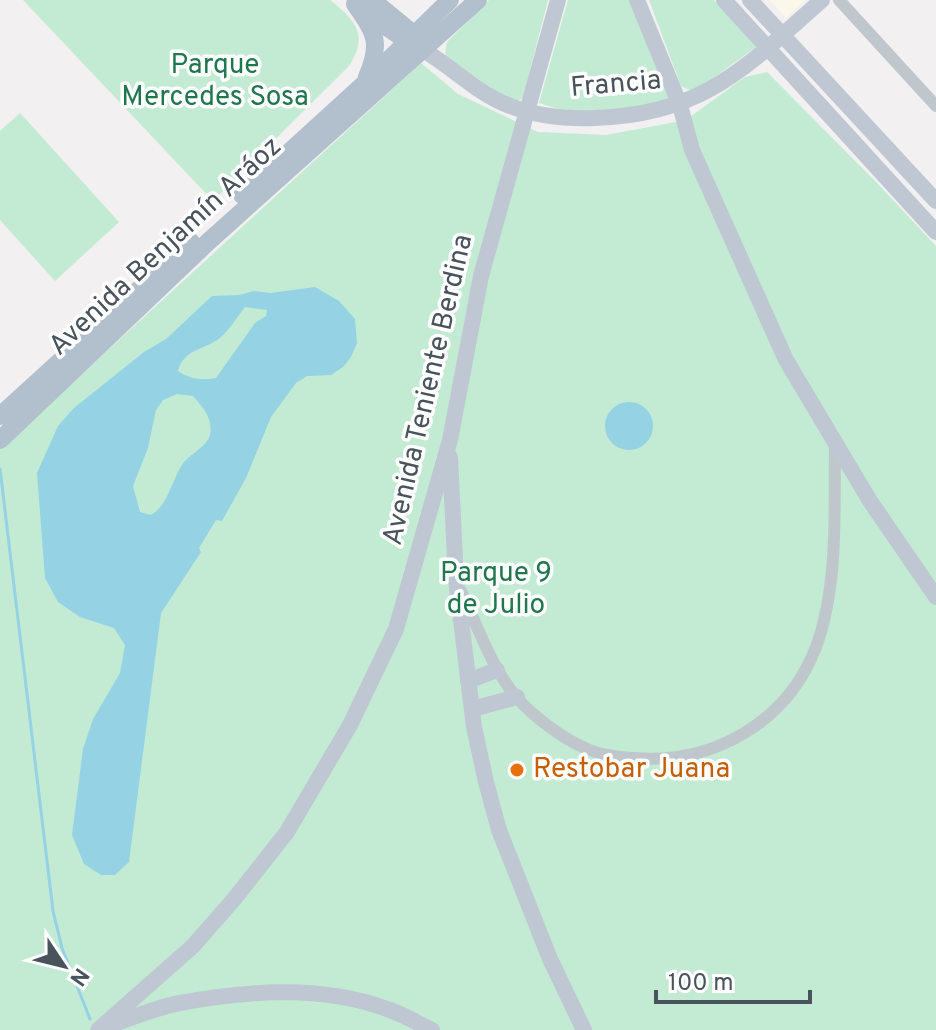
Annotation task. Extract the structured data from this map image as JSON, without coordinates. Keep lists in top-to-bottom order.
{
  "streets": {
    "main road": ["Avenida Benjamín Aráoz"],
    "street": ["Francia", "Avenida Teniente Berdina"]
  },
  "crossings": [
    ["Francia", "Avenida Benjamín Aráoz"],
    ["Francia", "Avenida Teniente Berdina"]
  ],
  "parks": ["Parque Mercedes Sosa", "Parque 9 de Julio"],
  "places": ["Restobar Juana"],
  "scale_bar": "100 m",
  "north": "bottom right"
}
